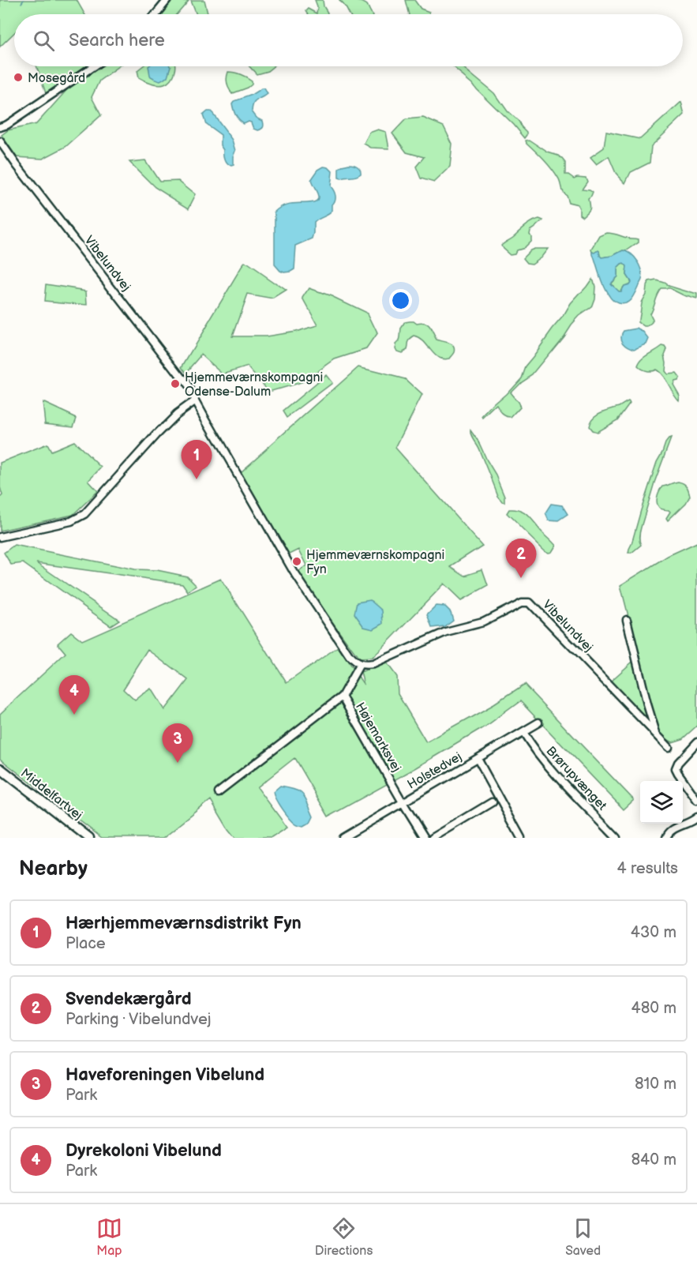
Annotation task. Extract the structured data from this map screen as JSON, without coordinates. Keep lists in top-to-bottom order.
{
  "streets": {
    "main road": ["Middelfartvej"],
    "street": [
      "Vibelundvej",
      "Højemarksvej",
      "Holstedvej",
      "Brørupvænget"
    ]
  },
  "crossings": [
    ["Højemarksvej", "Holstedvej"],
    ["Holstedvej", "Brørupvænget"]
  ],
  "places": ["Mosegård", "Hjemmeværnskompagni Odense-Dalum", "Hjemmeværnskompagni Fyn"],
  "page": {
    "search": "Search here",
    "pins": [
      "1",
      "2",
      "4",
      "3"
    ],
    "heading": ["Nearby", "4 results"],
    "list": [
      {
        "mark": "1",
        "name": "Hærhjemmeværnsdistrikt Fyn",
        "note": "Place",
        "value": "430 m"
      },
      {
        "mark": "2",
        "name": "Svendekærgård",
        "note": "Parking · Vibelundvej",
        "value": "480 m"
      },
      {
        "mark": "3",
        "name": "Haveforeningen Vibelund",
        "note": "Park",
        "value": "810 m"
      },
      {
        "mark": "4",
        "name": "Dyrekoloni Vibelund",
        "note": "Park",
        "value": "840 m"
      }
    ],
    "nav": ["Map", "Directions", "Saved"]
  }
}
